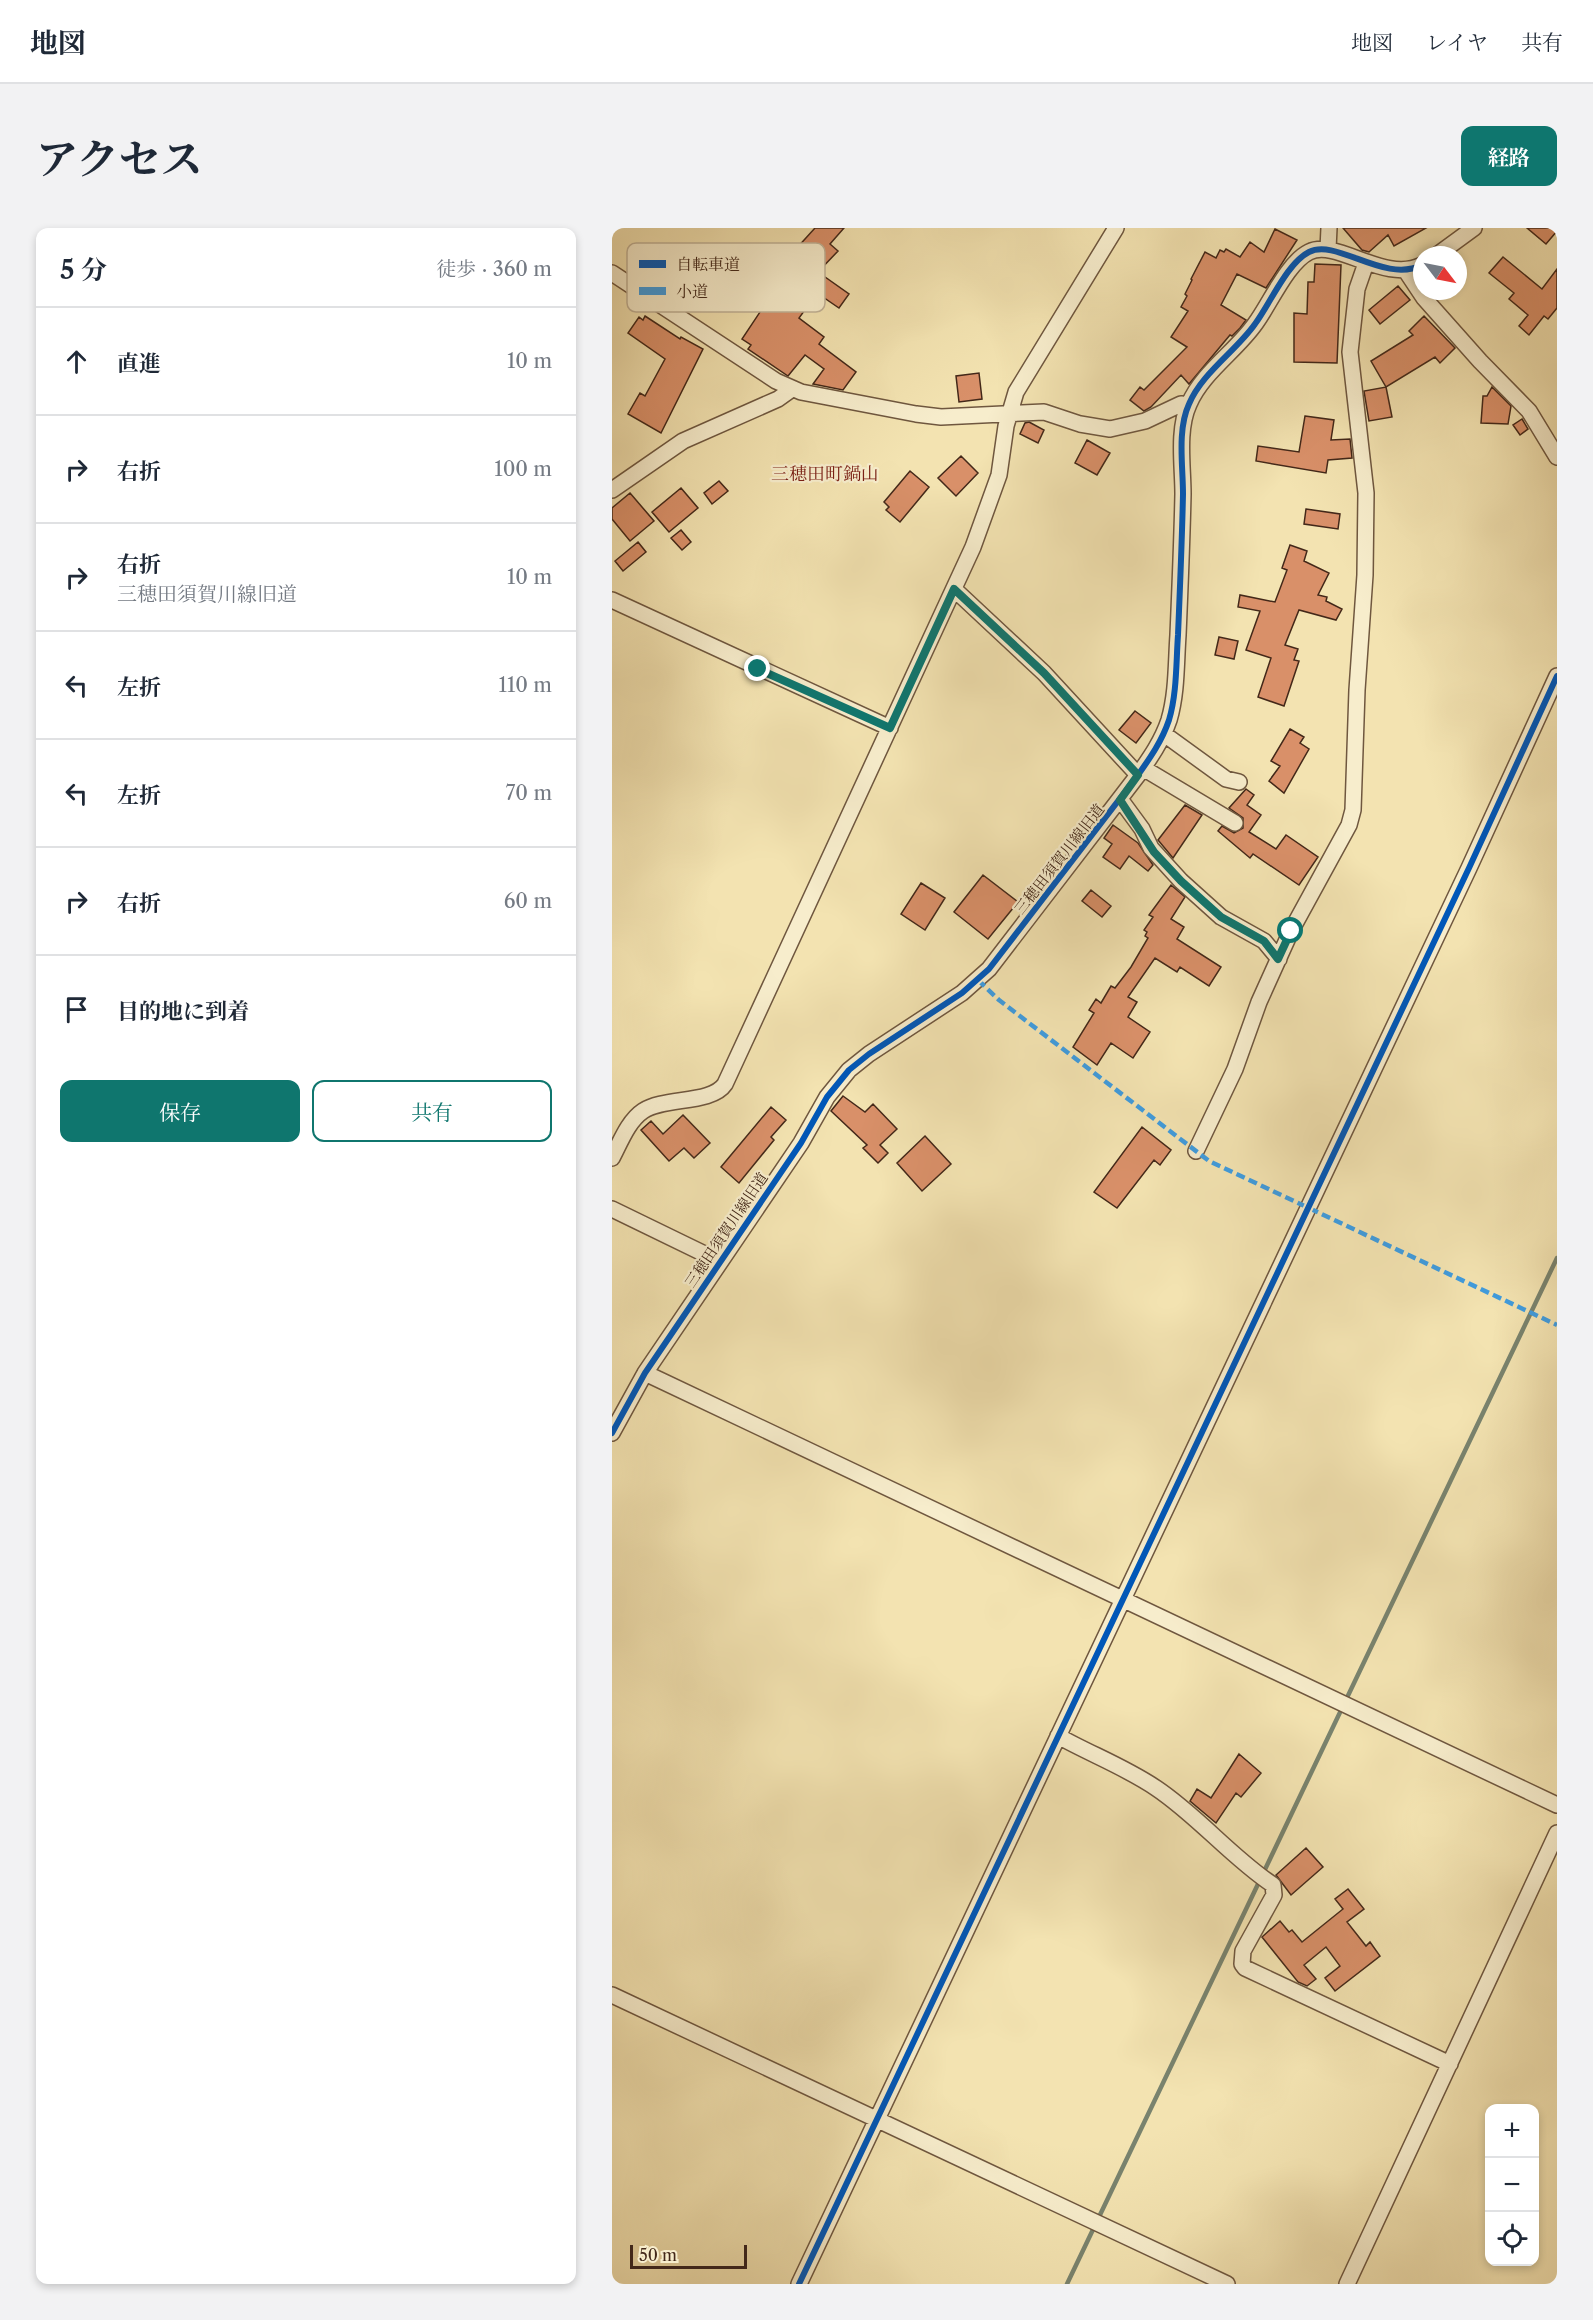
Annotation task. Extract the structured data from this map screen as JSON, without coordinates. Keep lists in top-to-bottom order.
{
  "streets": {
    "street": ["三穂田須賀川線旧道"]
  },
  "districts": ["三穂田町鍋山"],
  "legend": ["自転車道", "小道"],
  "scale_bar": "50 m",
  "north": "bottom right",
  "page": {
    "header": "地図",
    "nav": ["地図", "レイヤ", "共有"],
    "title": "アクセス",
    "buttons": [
      "経路",
      ["保存", "共有"]
    ],
    "heading": ["5 分", "徒歩 · 360 m"],
    "list": [
      ["直進", "10 m"],
      ["右折", "100 m"],
      ["右折", "三穂田須賀川線旧道", "10 m"],
      ["左折", "110 m"],
      ["左折", "70 m"],
      ["右折", "60 m"],
      "目的地に到着"
    ],
    "map_buttons": ["+", "−"],
    "scale": "50 m"
  }
}
